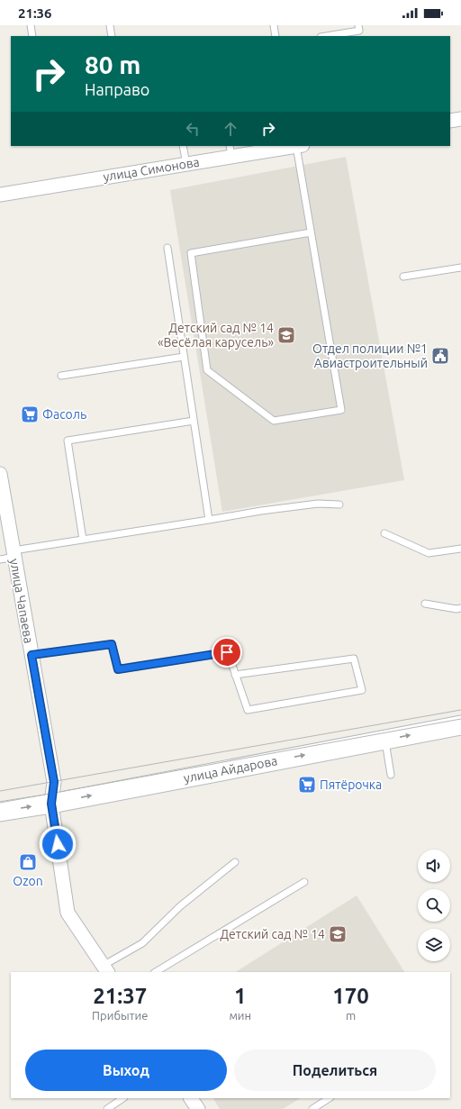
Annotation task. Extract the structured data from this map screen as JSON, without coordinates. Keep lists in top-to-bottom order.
{
  "streets": {
    "street": ["улица Симонова", "улица Чапаева", "улица Айдарова"]
  },
  "crossings": [
    ["улица Чапаева", "улица Айдарова"]
  ],
  "one_way": ["улица Айдарова"],
  "places": {
    "school or university": ["Детский сад № 14 «Весёлая карусель»", "Детский сад № 14"],
    "public building": ["Отдел полиции №1 Авиастроительный"],
    "supermarket": ["Фасоль", "Пятёрочка"],
    "shop": ["Ozon"]
  },
  "page": {
    "status": "21:36",
    "turn": ["80 m", "Направо"],
    "eta": [
      "21:37",
      "Прибытие",
      "1",
      "мин",
      "170",
      "m"
    ],
    "buttons": ["Выход", "Поделиться"]
  }
}
